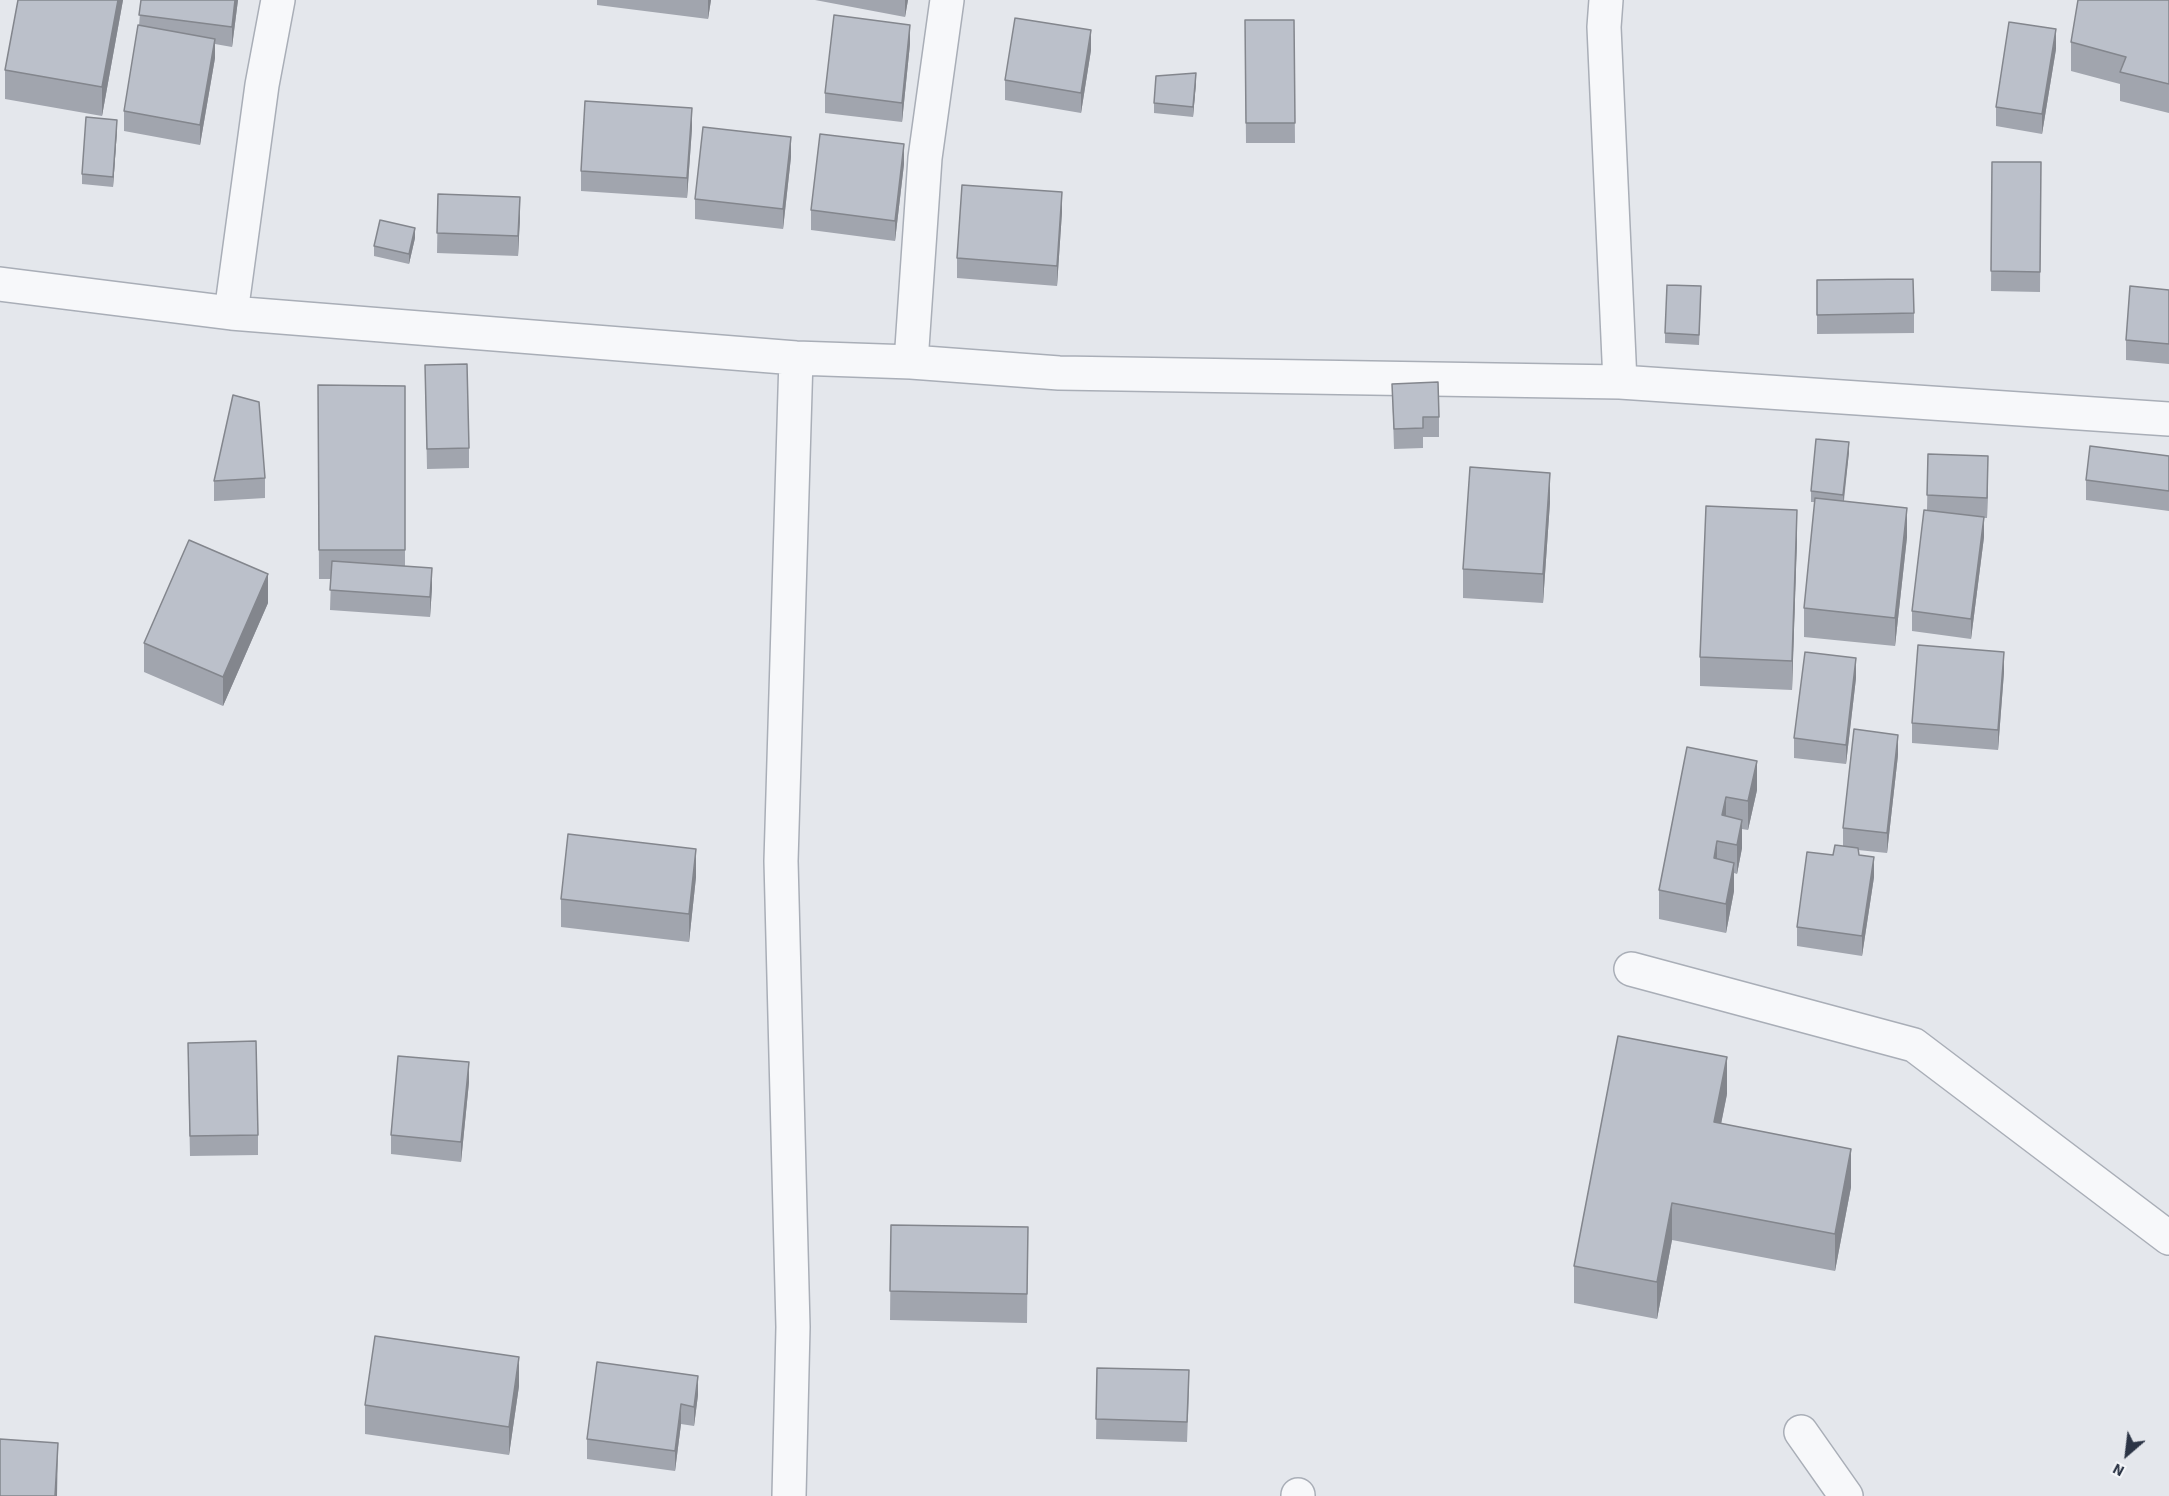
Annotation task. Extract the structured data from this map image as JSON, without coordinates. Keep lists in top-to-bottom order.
{
  "north": "bottom left"
}
